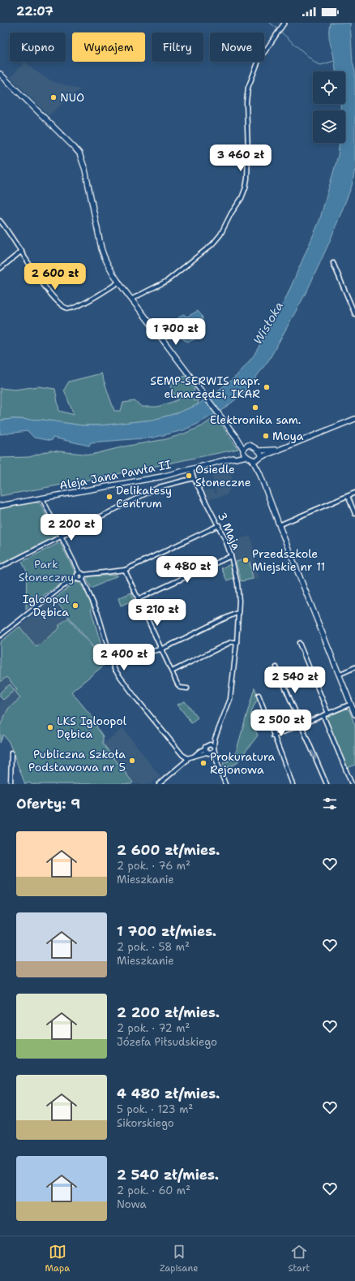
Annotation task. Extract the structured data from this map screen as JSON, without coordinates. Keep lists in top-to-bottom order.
{
  "streets": {
    "street": ["Aleja Jana Pawła II", "3 Maja"]
  },
  "crossings": [
    ["Aleja Jana Pawła II", "3 Maja"]
  ],
  "water": ["Wisłoka"],
  "parks": ["Park Słoneczny"],
  "places": [
    "NUO",
    "SEMP-SERWIS napr. el.narzędzi, IKAR",
    "Elektronika sam.",
    "Moya",
    "Osiedle Słoneczne",
    "Delikatesy Centrum",
    "Przedszkole Miejskie nr 11",
    "Igloopol Dębica",
    "LKS Igloopol Dębica",
    "Publiczna Szkoła Podstawowa nr 5",
    "Prokuratura Rejonowa"
  ],
  "page": {
    "status": "22:07",
    "chip": [
      "Kupno",
      "Wynajem",
      "Filtry",
      "Nowe"
    ],
    "price": [
      "3 460 zł",
      "2 600 zł",
      "1 700 zł",
      "2 200 zł",
      "4 480 zł",
      "5 210 zł",
      "2 400 zł",
      "2 540 zł",
      "2 500 zł"
    ],
    "heading": "Oferty: 9",
    "list": [
      {
        "name": "2 600 zł/mies.",
        "note": "2 pok. · 76 m² · Mieszkanie"
      },
      {
        "name": "1 700 zł/mies.",
        "note": "2 pok. · 58 m² · Mieszkanie"
      },
      {
        "name": "2 200 zł/mies.",
        "note": "2 pok. · 72 m² · Józefa Piłsudskiego"
      },
      {
        "name": "4 480 zł/mies.",
        "note": "5 pok. · 123 m² · Sikorskiego"
      },
      {
        "name": "2 540 zł/mies.",
        "note": "2 pok. · 60 m² · Nowa"
      }
    ],
    "tabs": ["Mapa", "Zapisane", "Start"]
  }
}
